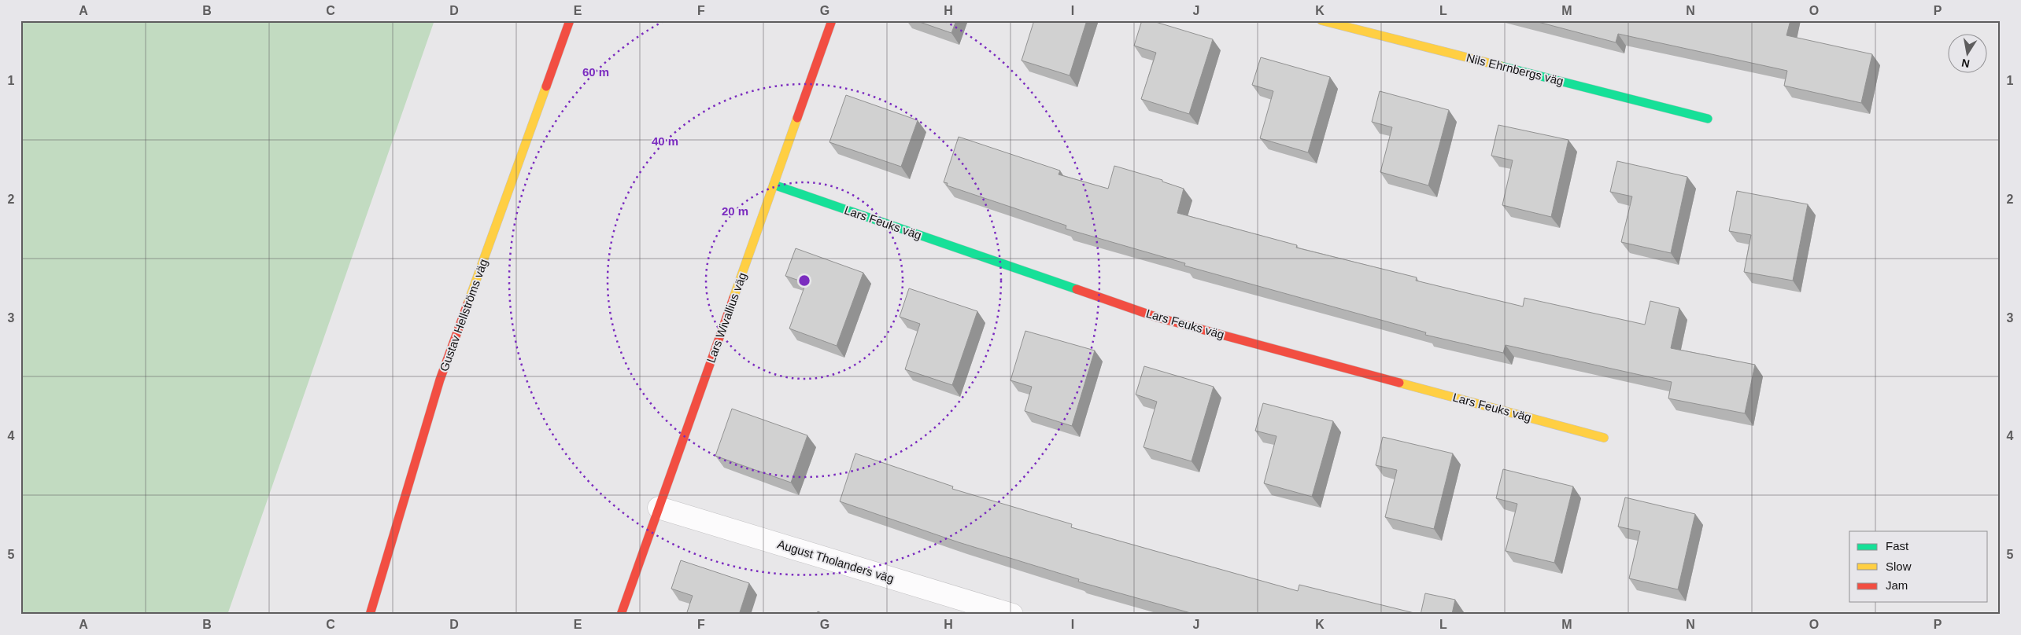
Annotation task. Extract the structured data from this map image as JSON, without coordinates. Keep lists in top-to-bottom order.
{
  "streets": {
    "street": [
      "Nils Ehrnbergs väg",
      "Lars Feuks väg",
      "Gustav Hellströms väg",
      "Lars Wivallius väg",
      "August Tholanders väg"
    ]
  },
  "crossings": [
    ["Lars Feuks väg", "Lars Wivallius väg"],
    ["Lars Wivallius väg", "August Tholanders väg"]
  ],
  "legend": ["Fast", "Slow", "Jam"],
  "north": "bottom",
  "grid": {
    "columns": [
      "A",
      "B",
      "C",
      "D",
      "E",
      "F",
      "G",
      "H",
      "I",
      "J",
      "K",
      "L",
      "M",
      "N",
      "O",
      "P"
    ],
    "rows": [
      "1",
      "2",
      "3",
      "4",
      "5"
    ]
  },
  "rings": ["60 m", "40 m", "20 m"]
}
